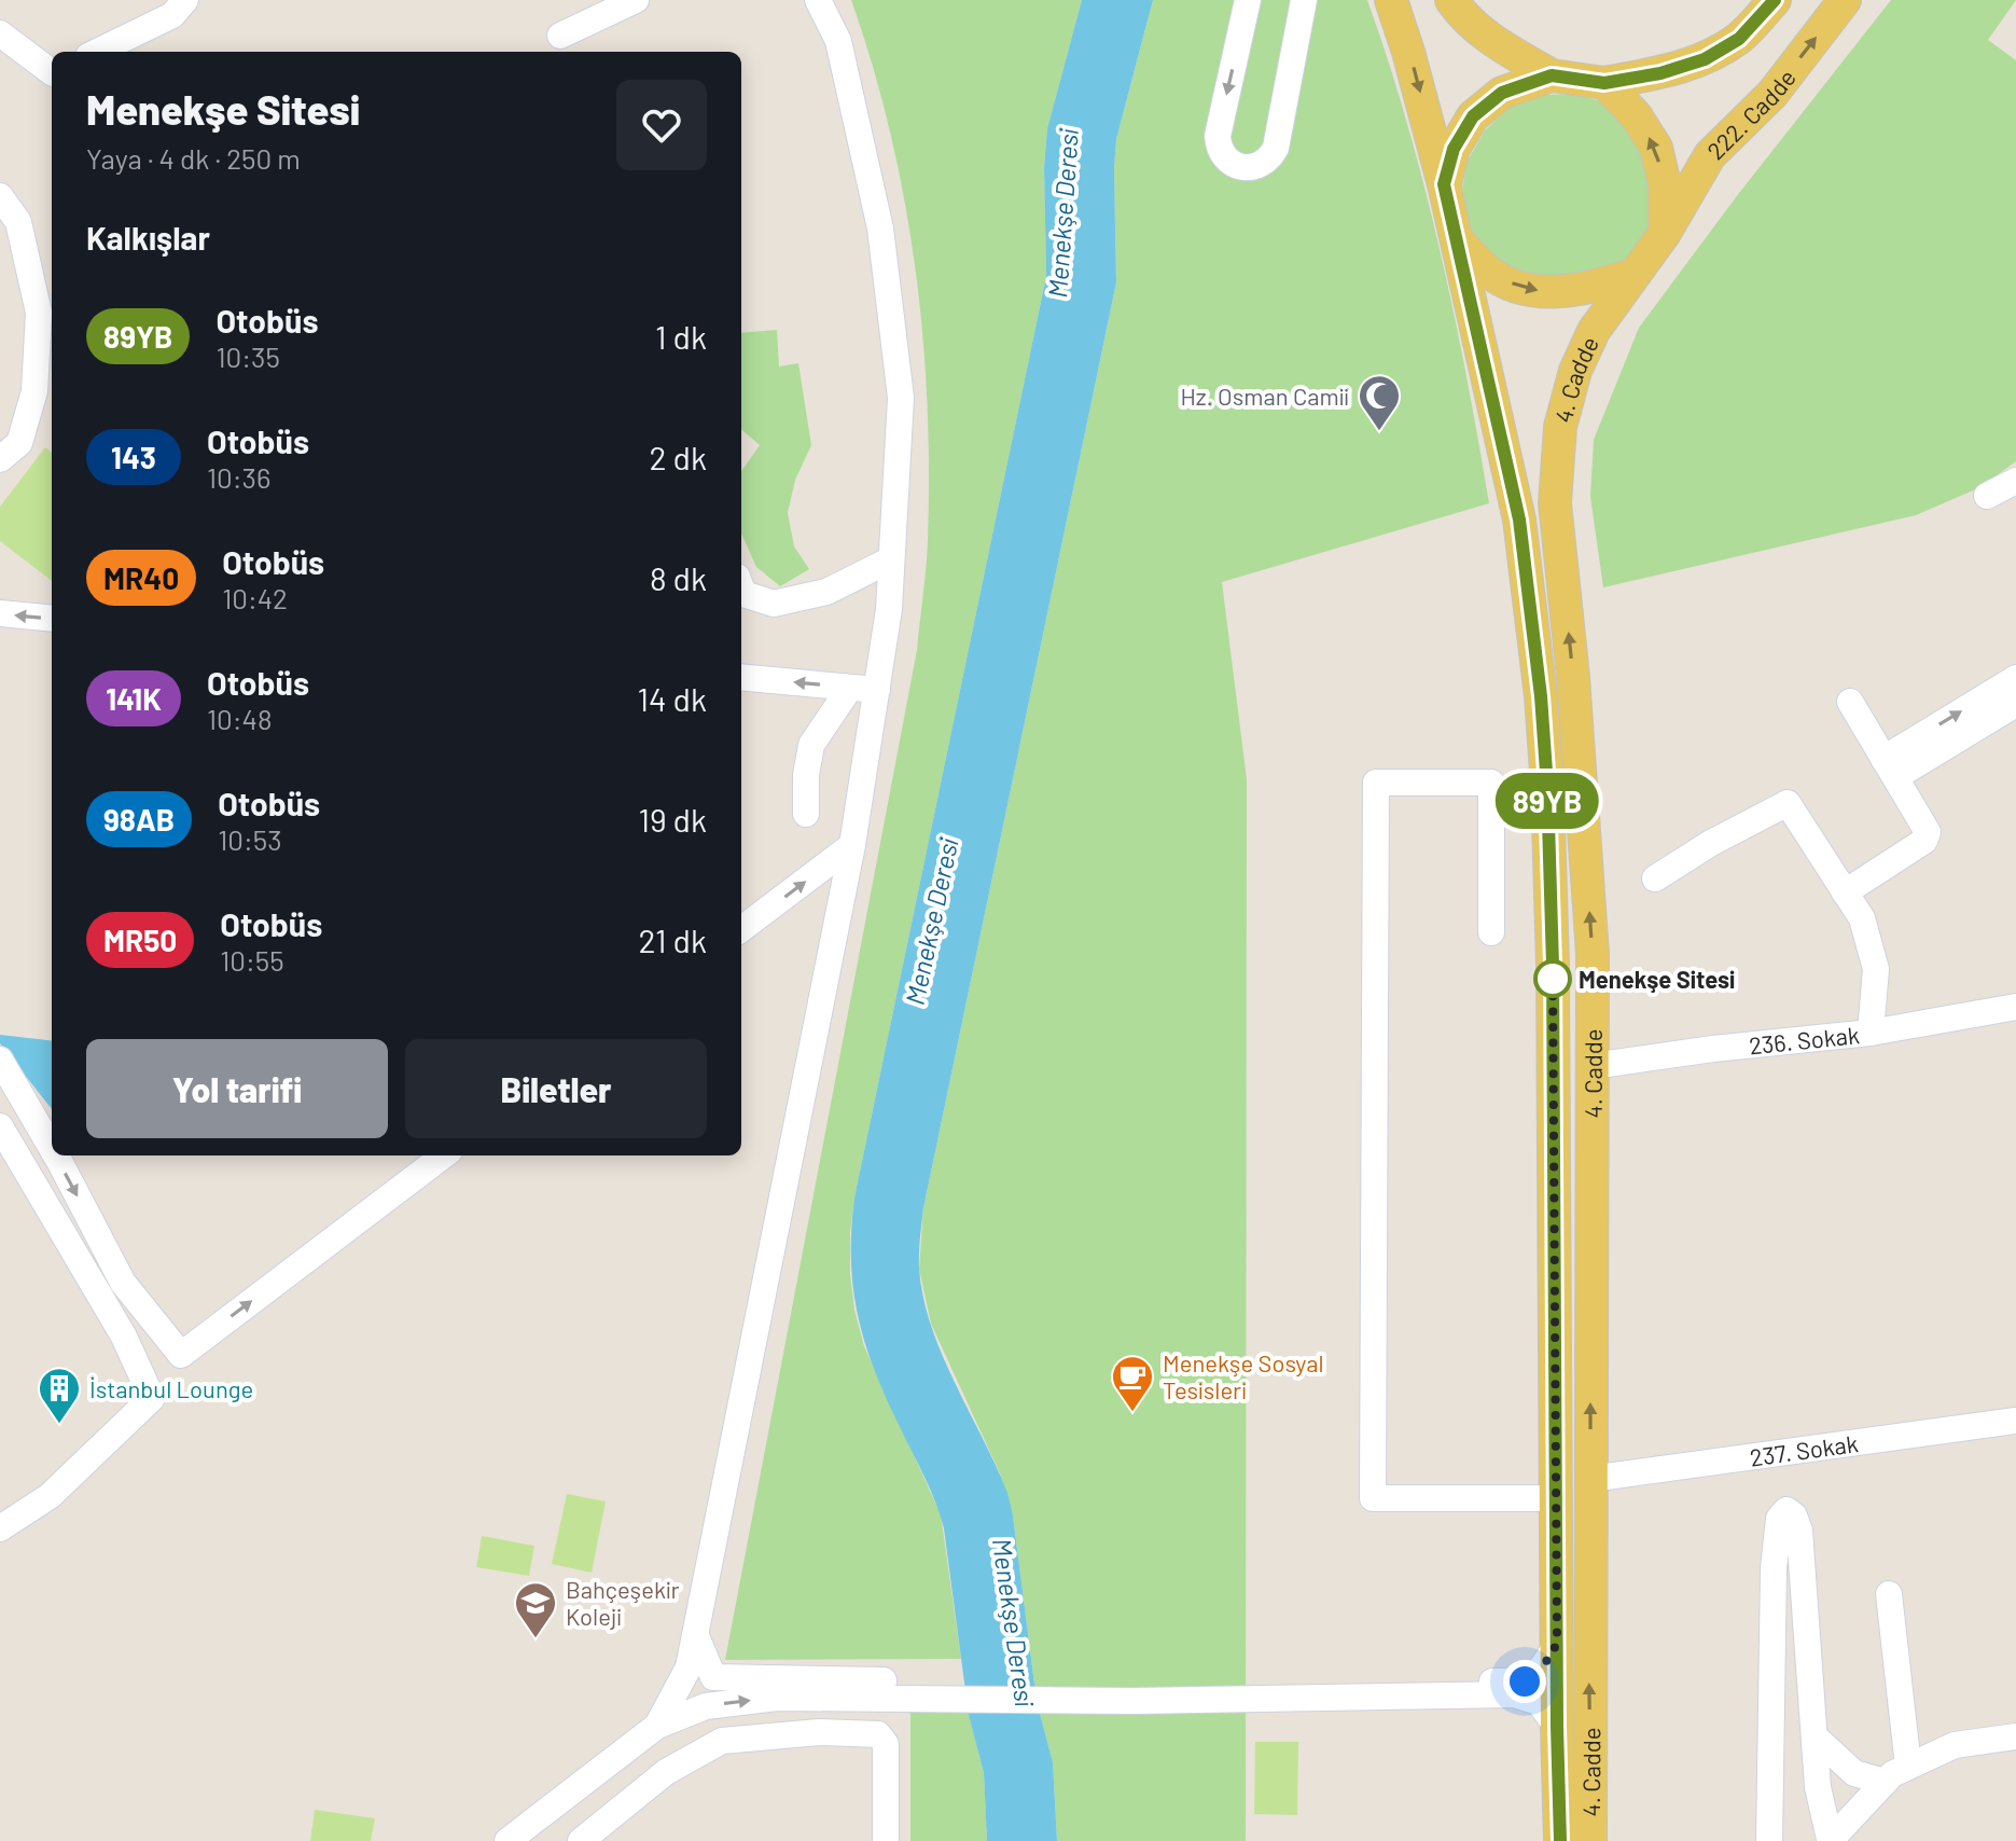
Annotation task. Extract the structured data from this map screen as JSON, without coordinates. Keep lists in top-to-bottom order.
{
  "streets": {
    "main road": ["222. Cadde", "4. Cadde"],
    "street": ["236. Sokak", "237. Sokak"]
  },
  "crossings": [
    ["222. Cadde", "4. Cadde"],
    ["4. Cadde", "236. Sokak"],
    ["4. Cadde", "237. Sokak"]
  ],
  "water": ["Menekşe Deresi"],
  "places": {
    "mosque": ["Hz. Osman Camii"],
    "other": ["Menekşe Sitesi"],
    "cafe": ["Menekşe Sosyal Tesisleri"],
    "building": ["İstanbul Lounge"],
    "school or university": ["Bahçeşekir Koleji"]
  },
  "lines": ["bus line 89YB"],
  "page": {
    "on_map": "89YB",
    "heading": [
      ["Menekşe Sitesi", "Yaya · 4 dk · 250 m"],
      "Kalkışlar"
    ],
    "list": [
      {
        "mark": "89YB",
        "name": "Otobüs",
        "note": "10:35",
        "value": "1 dk"
      },
      {
        "mark": "143",
        "name": "Otobüs",
        "note": "10:36",
        "value": "2 dk"
      },
      {
        "mark": "MR40",
        "name": "Otobüs",
        "note": "10:42",
        "value": "8 dk"
      },
      {
        "mark": "141K",
        "name": "Otobüs",
        "note": "10:48",
        "value": "14 dk"
      },
      {
        "mark": "98AB",
        "name": "Otobüs",
        "note": "10:53",
        "value": "19 dk"
      },
      {
        "mark": "MR50",
        "name": "Otobüs",
        "note": "10:55",
        "value": "21 dk"
      }
    ],
    "buttons": ["Yol tarifi", "Biletler"]
  }
}
